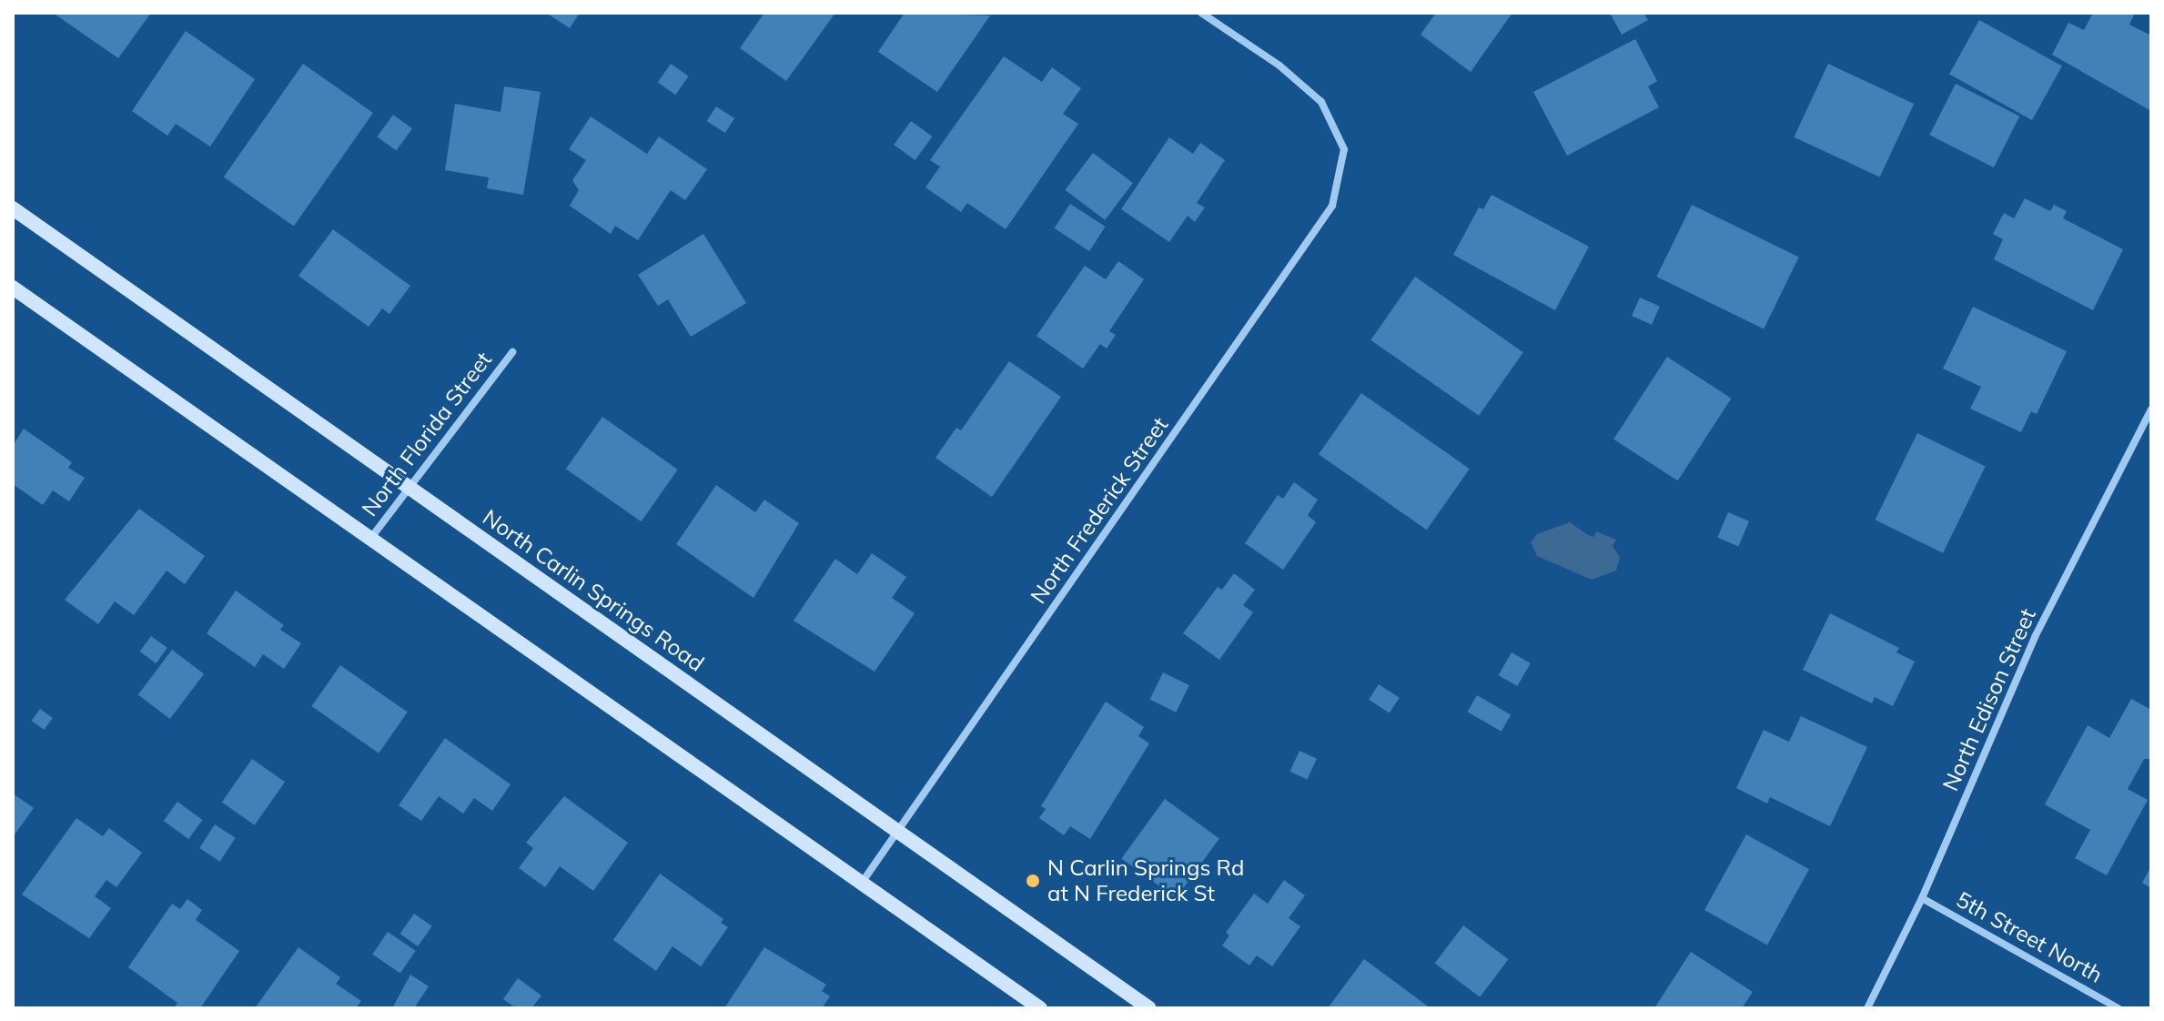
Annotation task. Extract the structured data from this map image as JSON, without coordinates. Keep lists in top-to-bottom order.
{
  "streets": {
    "main road": ["North Carlin Springs Road"],
    "street": [
      "North Florida Street",
      "North Frederick Street",
      "North Edison Street",
      "5th Street North"
    ]
  },
  "crossings": [
    ["North Florida Street", "North Carlin Springs Road"],
    ["North Frederick Street", "North Carlin Springs Road"],
    ["North Edison Street", "5th Street North"]
  ],
  "places": ["N Carlin Springs Rd at N Frederick St"]
}
